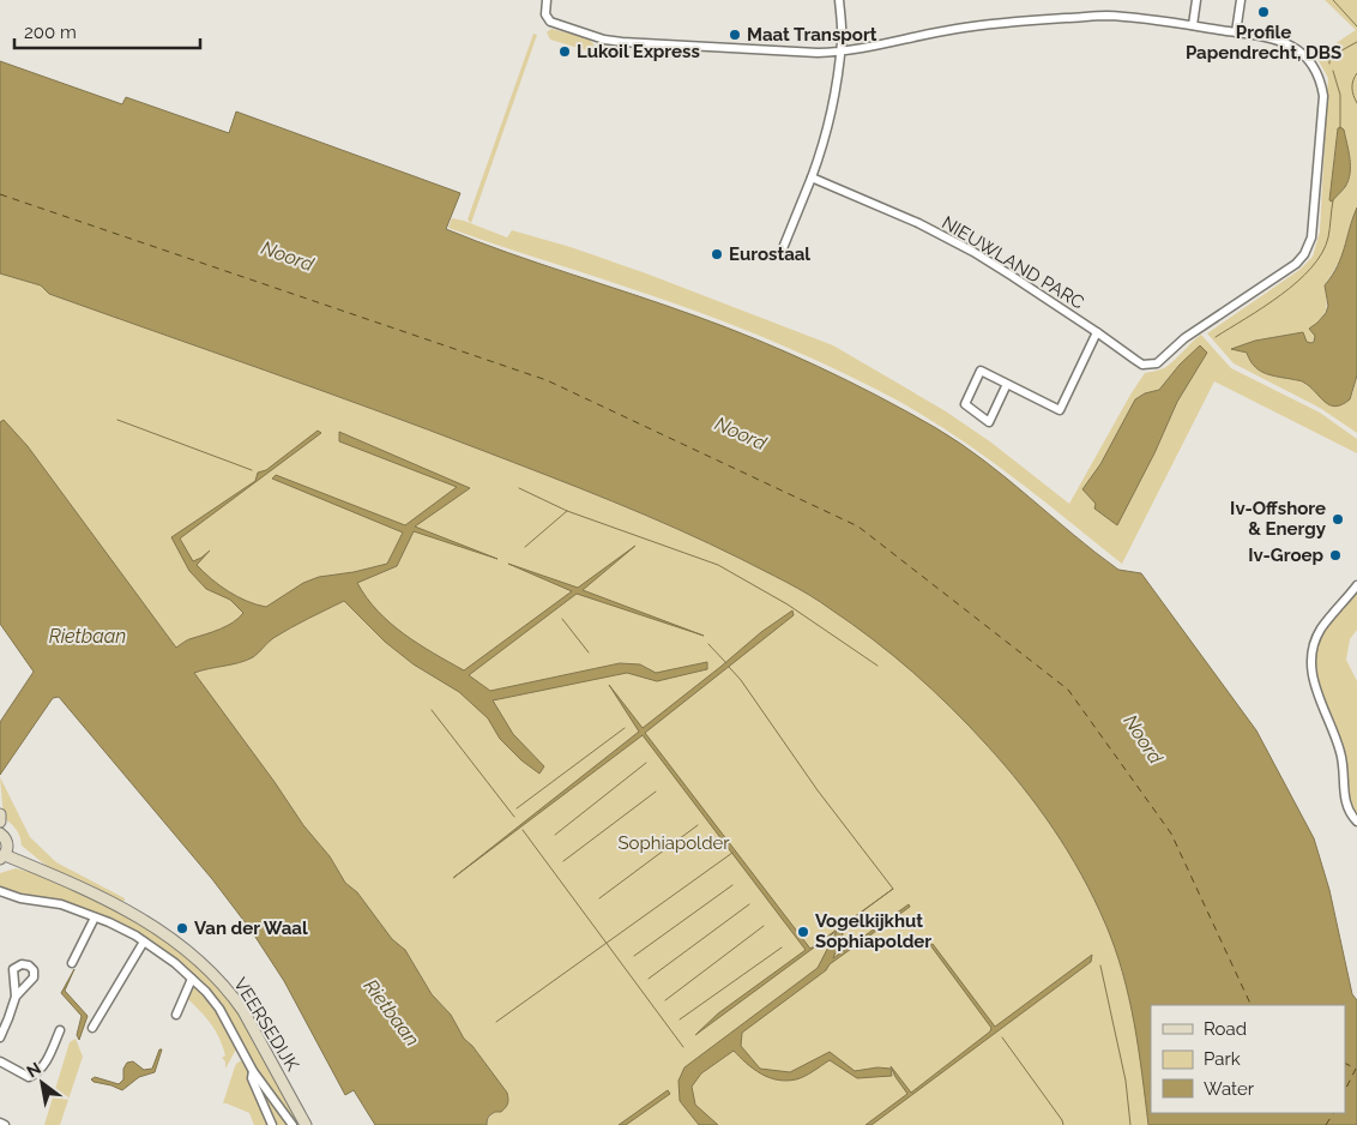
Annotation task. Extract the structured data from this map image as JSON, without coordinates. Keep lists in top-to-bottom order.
{
  "streets": {
    "main road": ["VEERSEDIJK"],
    "street": ["NIEUWLAND PARC"]
  },
  "water": ["Noord", "Rietbaan"],
  "parks": ["Sophiapolder"],
  "places": [
    "Profile Papendrecht, DBS",
    "Maat Transport",
    "Lukoil Express",
    "Eurostaal",
    "Iv-Offshore & Energy",
    "Iv-Groep",
    "Van der Waal",
    "Vogelkijkhut Sophiapolder"
  ],
  "legend": ["Road", "Park", "Water"],
  "scale_bar": "200 m",
  "north": "top left"
}
